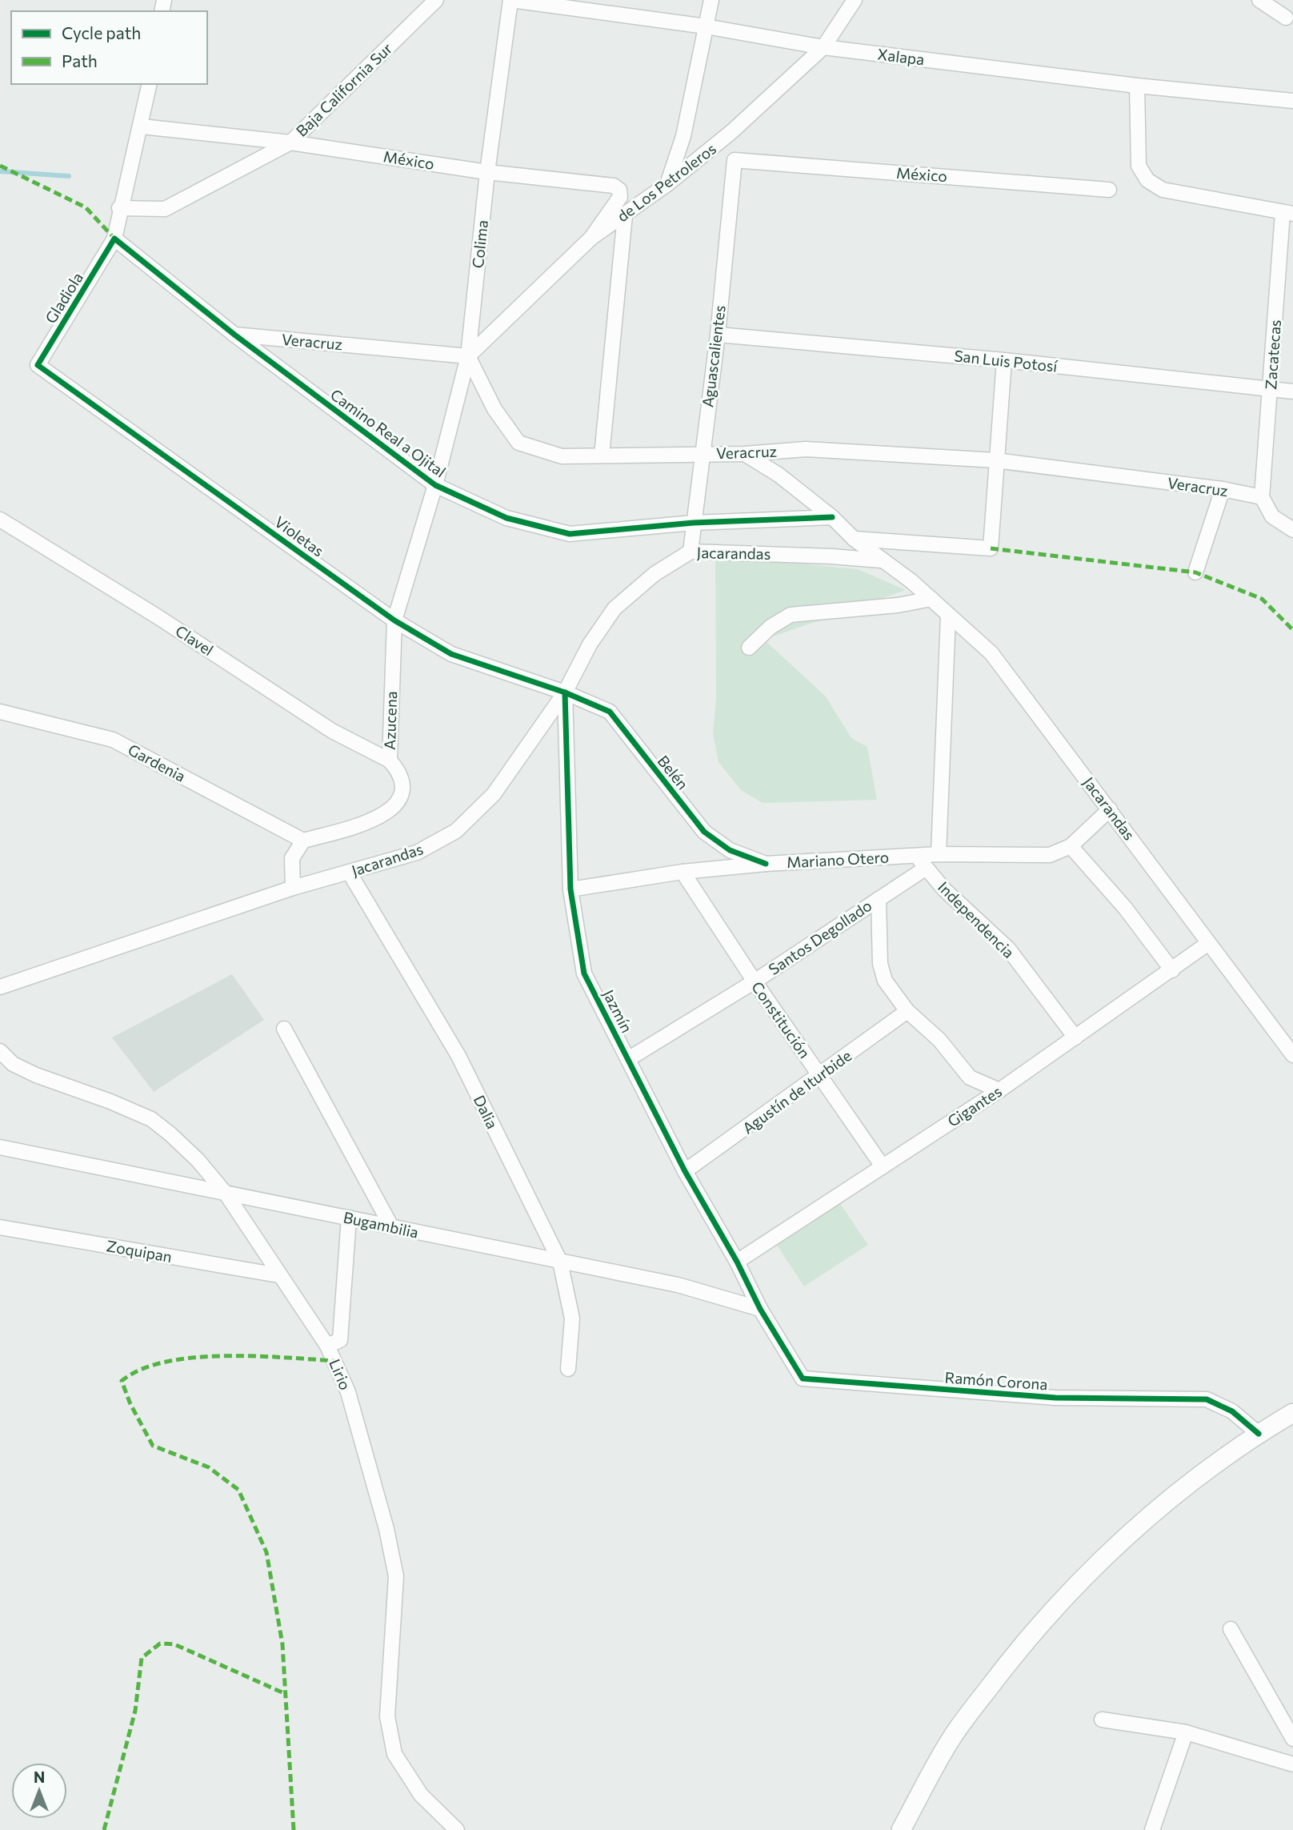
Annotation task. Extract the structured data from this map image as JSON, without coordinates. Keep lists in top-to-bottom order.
{
  "streets": {
    "street": [
      "Xalapa",
      "Baja California Sur",
      "México",
      "de Los Petroleros",
      "Colima",
      "Gladiola",
      "Veracruz",
      "Zacatecas",
      "Aguascalientes",
      "San Luis Potosí",
      "Camino Real a Ojital",
      "Violetas",
      "Jacarandas",
      "Clavel",
      "Azucena",
      "Gardenia",
      "Belén",
      "Mariano Otero",
      "Independencia",
      "Santos Degollado",
      "Jazmín",
      "Constitución",
      "Agustín de Iturbide",
      "Gigantes",
      "Dalia",
      "Bugambilia",
      "Zoquipan",
      "Lirio",
      "Ramón Corona"
    ]
  },
  "crossings": [
    ["Xalapa", "de Los Petroleros"],
    ["Xalapa", "Colima"],
    ["Baja California Sur", "México"],
    ["México", "de Los Petroleros"],
    ["México", "Colima"],
    ["México", "Aguascalientes"],
    ["de Los Petroleros", "Colima"],
    ["de Los Petroleros", "Veracruz"],
    ["Colima", "Veracruz"],
    ["Colima", "Camino Real a Ojital"],
    ["Colima", "Azucena"],
    ["Gladiola", "Camino Real a Ojital"],
    ["Gladiola", "Violetas"],
    ["Veracruz", "Zacatecas"],
    ["Veracruz", "Aguascalientes"],
    ["Veracruz", "Camino Real a Ojital"],
    ["Zacatecas", "San Luis Potosí"],
    ["Aguascalientes", "San Luis Potosí"],
    ["Aguascalientes", "Camino Real a Ojital"],
    ["Aguascalientes", "Jacarandas"],
    ["Camino Real a Ojital", "Azucena"],
    ["Violetas", "Jacarandas"],
    ["Violetas", "Azucena"],
    ["Violetas", "Belén"],
    ["Violetas", "Jazmín"],
    ["Jacarandas", "Belén"],
    ["Jacarandas", "Mariano Otero"],
    ["Jacarandas", "Jazmín"],
    ["Jacarandas", "Gigantes"],
    ["Jacarandas", "Dalia"],
    ["Clavel", "Azucena"],
    ["Azucena", "Gardenia"],
    ["Belén", "Mariano Otero"],
    ["Belén", "Jazmín"],
    ["Mariano Otero", "Independencia"],
    ["Mariano Otero", "Santos Degollado"],
    ["Mariano Otero", "Jazmín"],
    ["Mariano Otero", "Constitución"],
    ["Independencia", "Santos Degollado"],
    ["Independencia", "Gigantes"],
    ["Santos Degollado", "Jazmín"],
    ["Santos Degollado", "Constitución"],
    ["Jazmín", "Agustín de Iturbide"],
    ["Jazmín", "Gigantes"],
    ["Jazmín", "Bugambilia"],
    ["Jazmín", "Ramón Corona"],
    ["Constitución", "Agustín de Iturbide"],
    ["Constitución", "Gigantes"],
    ["Dalia", "Bugambilia"],
    ["Bugambilia", "Lirio"],
    ["Bugambilia", "Ramón Corona"],
    ["Zoquipan", "Lirio"]
  ],
  "legend": ["Cycle path", "Path"],
  "north": "top"
}
